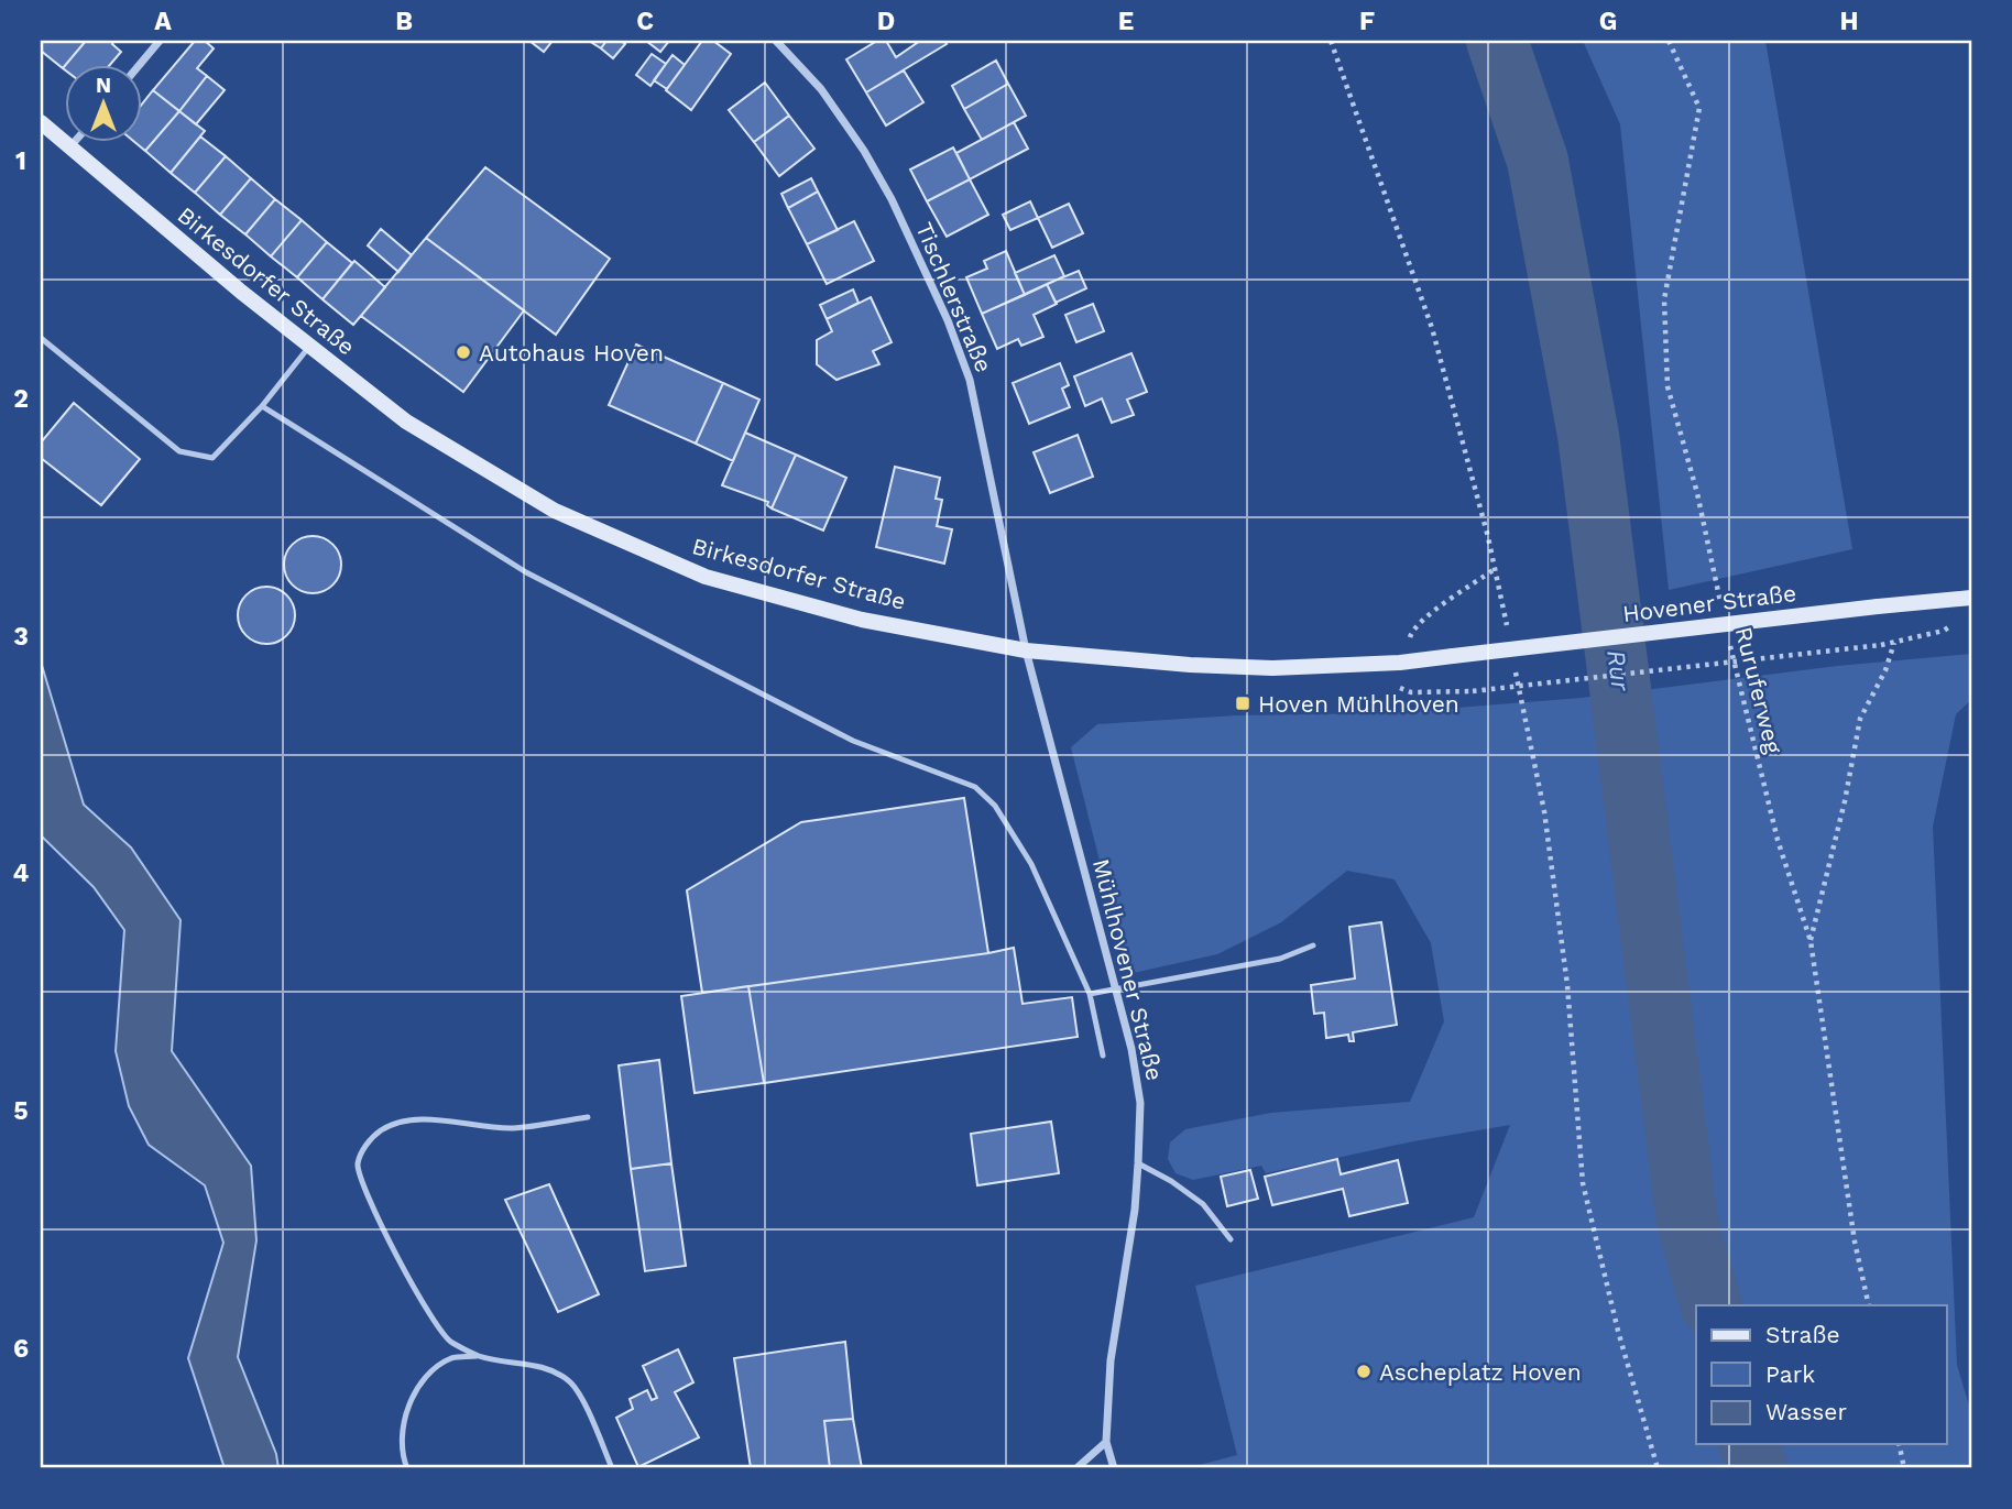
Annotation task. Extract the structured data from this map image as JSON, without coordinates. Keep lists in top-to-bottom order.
{
  "streets": {
    "main road": ["Birkesdorfer Straße", "Hovener Straße"],
    "street": ["Tischlerstraße", "Mühlhovener Straße"],
    "path": ["Ruruferweg"]
  },
  "crossings": [
    ["Birkesdorfer Straße", "Tischlerstraße"],
    ["Birkesdorfer Straße", "Hovener Straße"],
    ["Birkesdorfer Straße", "Mühlhovener Straße"],
    ["Tischlerstraße", "Mühlhovener Straße"]
  ],
  "water": ["Rur"],
  "places": {
    "other": ["Autohaus Hoven", "Ascheplatz Hoven"],
    "transit": ["Hoven Mühlhoven"]
  },
  "legend": ["Straße", "Park", "Wasser"],
  "north": "top",
  "grid": {
    "columns": [
      "A",
      "B",
      "C",
      "D",
      "E",
      "F",
      "G",
      "H"
    ],
    "rows": [
      "1",
      "2",
      "3",
      "4",
      "5",
      "6"
    ]
  }
}
